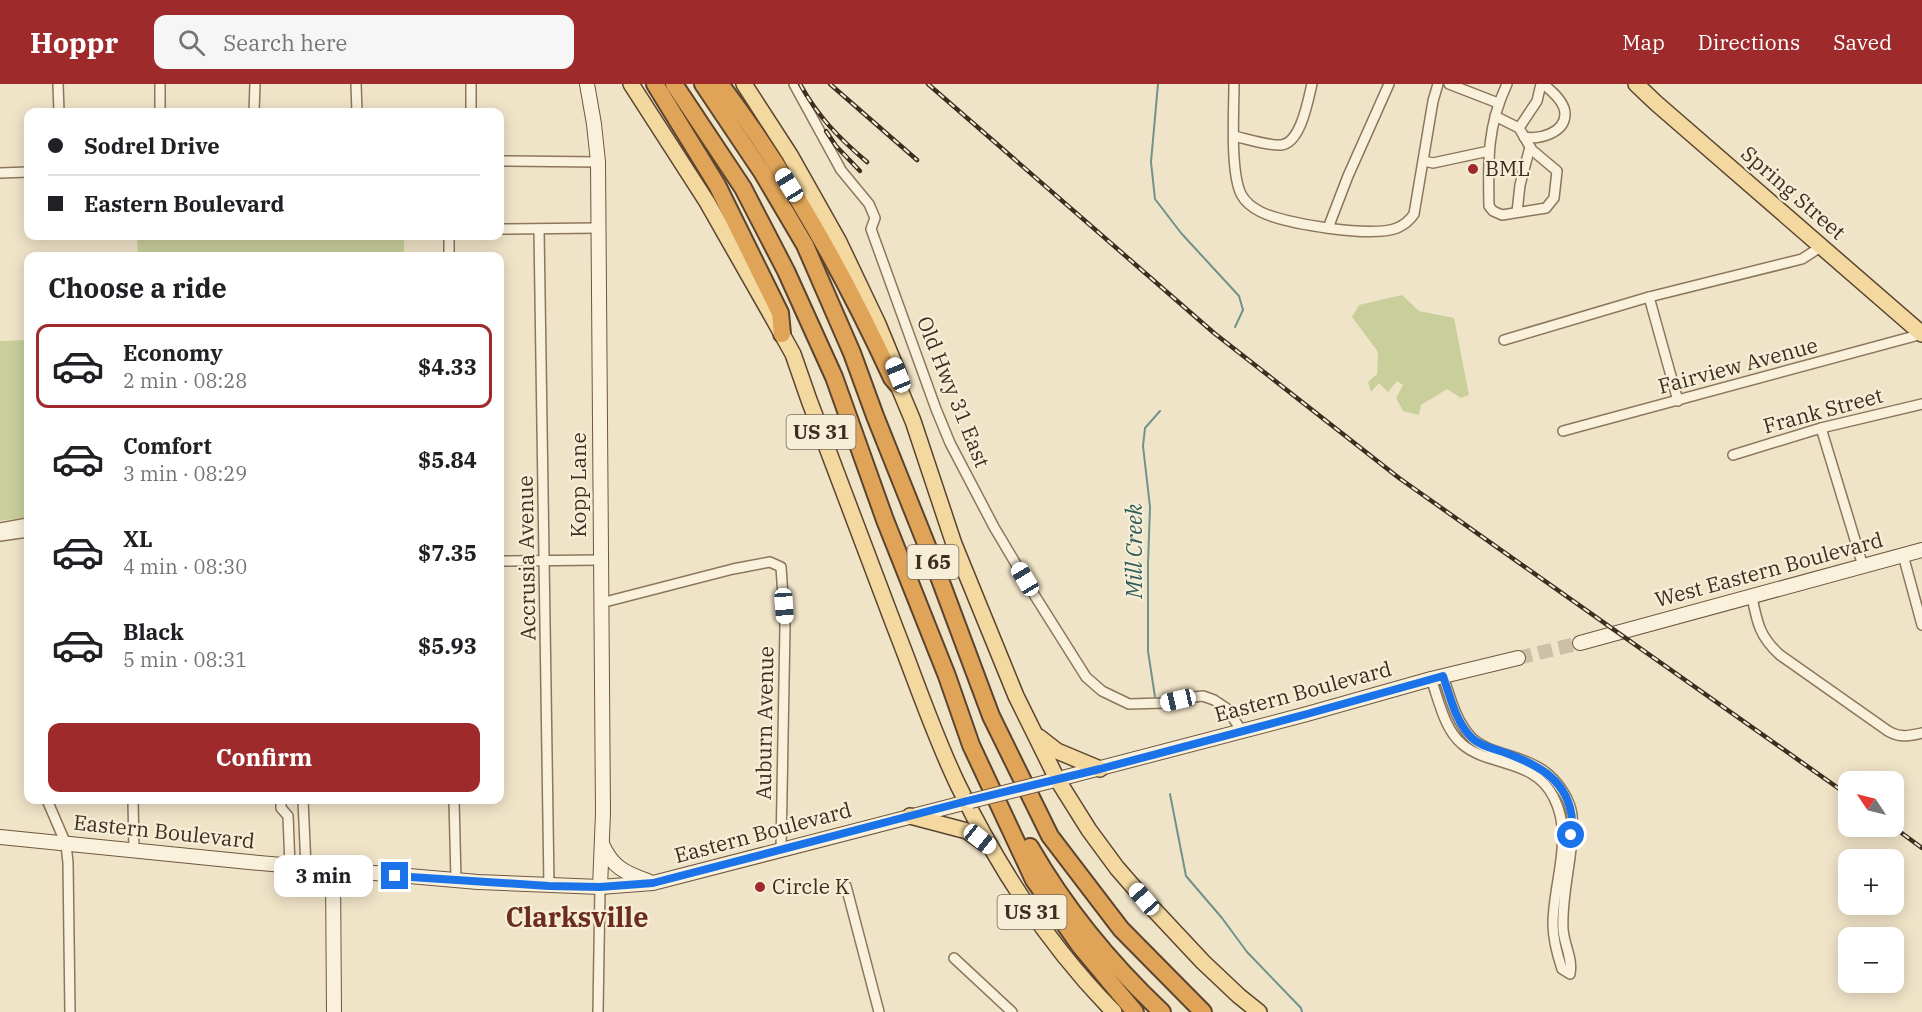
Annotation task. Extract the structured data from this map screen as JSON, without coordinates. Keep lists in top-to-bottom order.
{
  "streets": {
    "highway": ["I 65"],
    "main road": [
      "Spring Street",
      "US 31",
      "Kopp Lane",
      "West Eastern Boulevard",
      "Eastern Boulevard"
    ],
    "street": [
      "Fairview Avenue",
      "Old Hwy 31 East",
      "Frank Street",
      "Accrusia Avenue",
      "Auburn Avenue"
    ]
  },
  "crossings": [
    ["Spring Street", "Fairview Avenue"],
    ["Old Hwy 31 East", "Eastern Boulevard"],
    ["US 31", "Eastern Boulevard"],
    ["Kopp Lane", "Eastern Boulevard"],
    ["Kopp Lane", "Auburn Avenue"],
    ["Accrusia Avenue", "Eastern Boulevard"],
    ["Eastern Boulevard", "Auburn Avenue"]
  ],
  "districts": ["Clarksville"],
  "water": ["Mill Creek"],
  "places": ["BML", "Circle K"],
  "north": "top left",
  "page": {
    "header": "Hoppr",
    "search": "Search here",
    "nav": ["Map", "Directions", "Saved"],
    "banner": ["Sodrel Drive", "Eastern Boulevard"],
    "heading": "Choose a ride",
    "list": [
      {
        "name": "Economy",
        "note": "2 min · 08:28",
        "value": "$4.33"
      },
      {
        "name": "Comfort",
        "note": "3 min · 08:29",
        "value": "$5.84"
      },
      {
        "name": "XL",
        "note": "4 min · 08:30",
        "value": "$7.35"
      },
      {
        "name": "Black",
        "note": "5 min · 08:31",
        "value": "$5.93"
      }
    ],
    "buttons": "Confirm",
    "map_buttons": ["+", "−"],
    "bubble": "3 min"
  }
}
